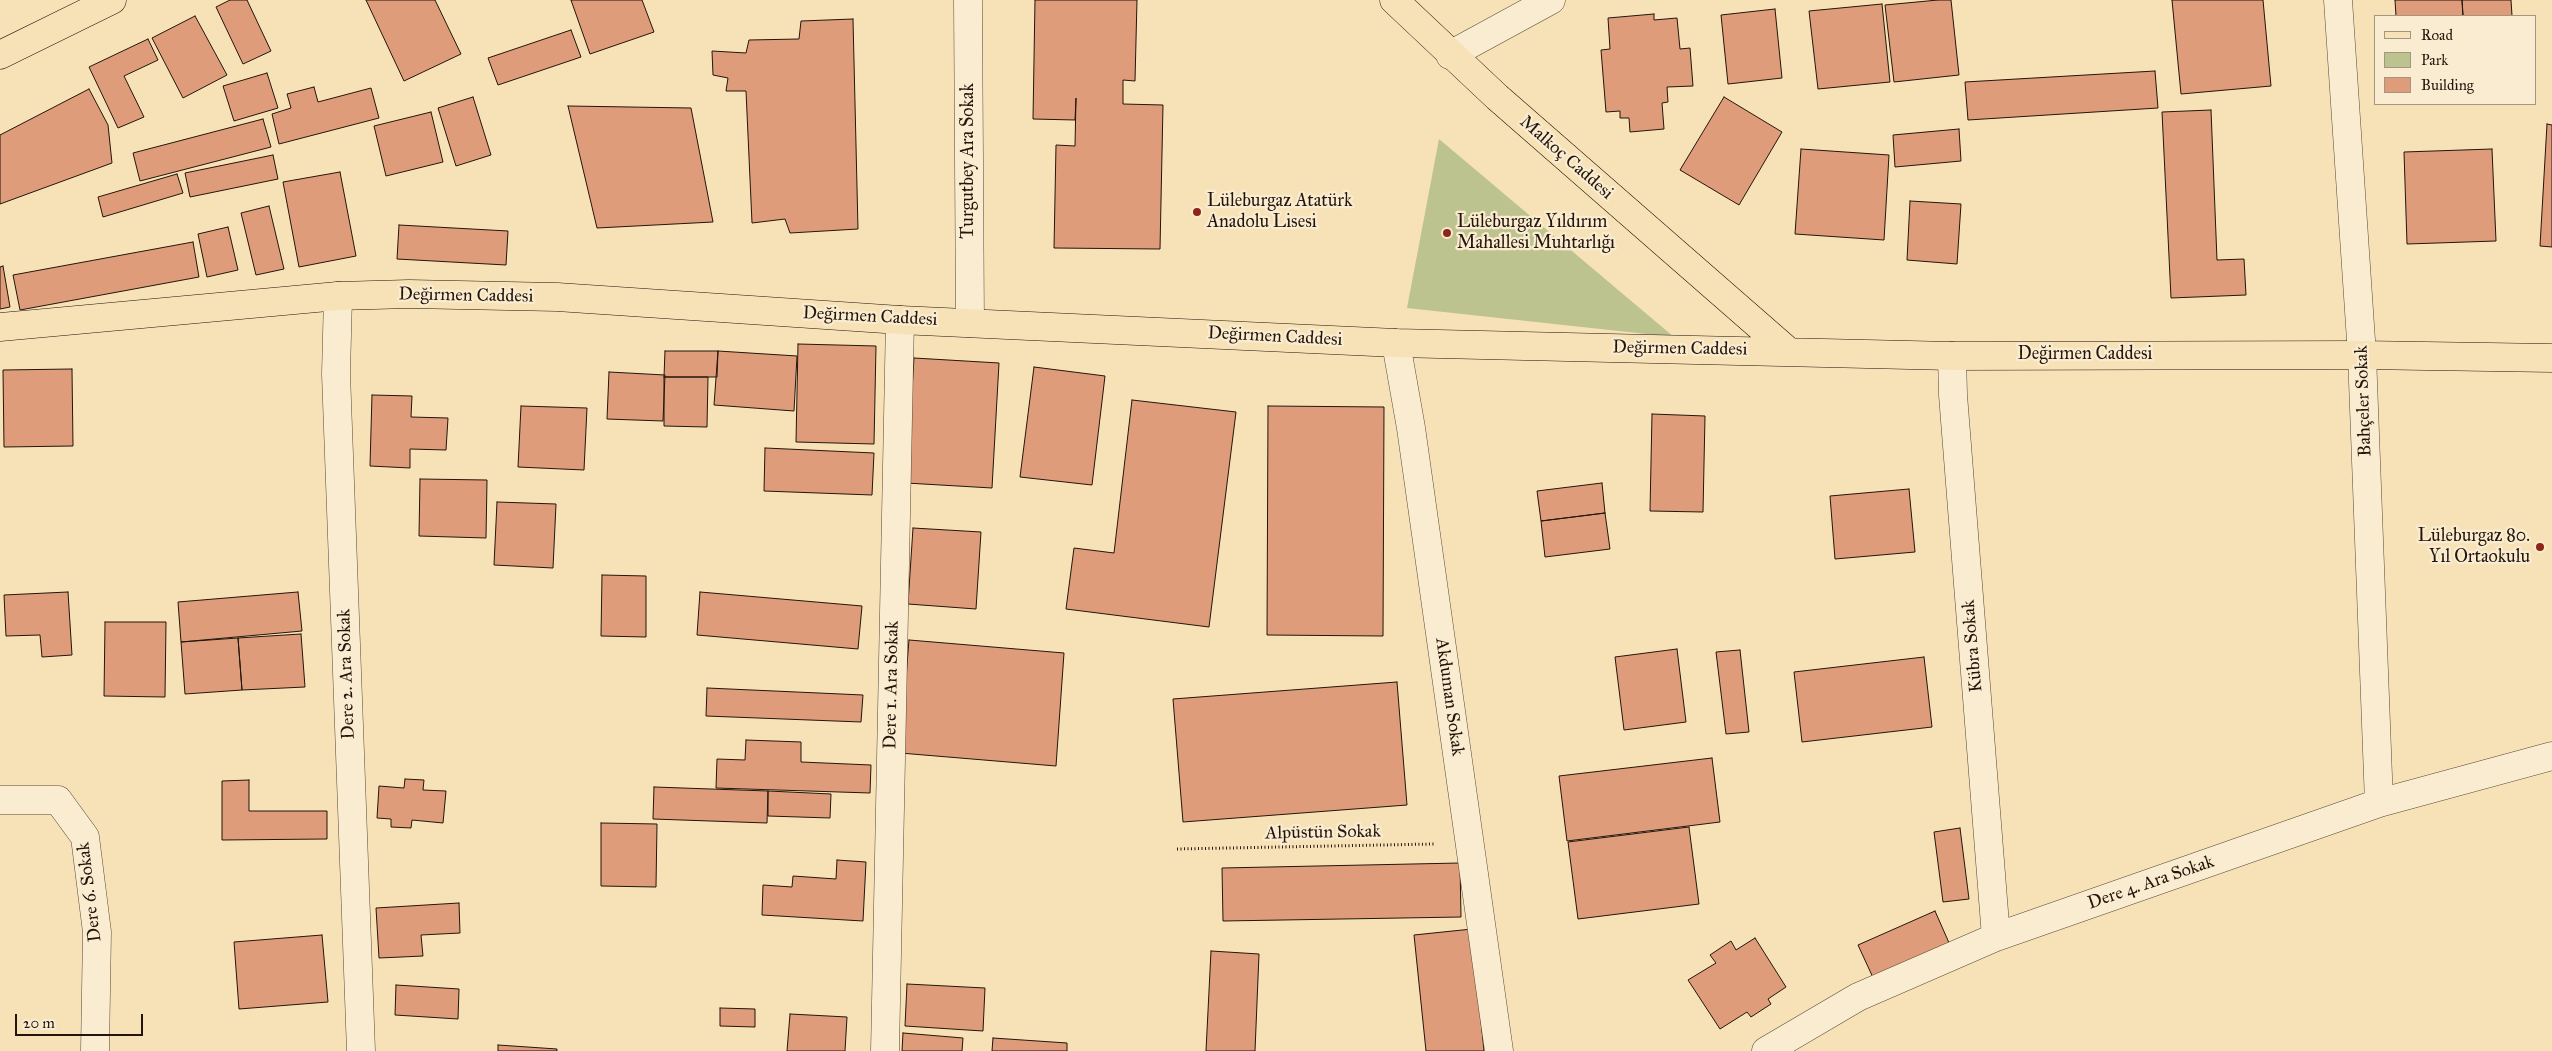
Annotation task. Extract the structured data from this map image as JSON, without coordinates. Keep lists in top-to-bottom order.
{
  "streets": {
    "main road": ["Malkoç Caddesi", "Değirmen Caddesi"],
    "street": [
      "Turgutbey Ara Sokak",
      "Bahçeler Sokak",
      "Kübra Sokak",
      "Dere 2. Ara Sokak",
      "Dere 1. Ara Sokak",
      "Akduman Sokak",
      "Dere 4. Ara Sokak",
      "Dere 6. Sokak"
    ],
    "path": ["Alpüstün Sokak"]
  },
  "crossings": [
    ["Malkoç Caddesi", "Değirmen Caddesi"],
    ["Turgutbey Ara Sokak", "Değirmen Caddesi"],
    ["Değirmen Caddesi", "Bahçeler Sokak"],
    ["Değirmen Caddesi", "Kübra Sokak"],
    ["Değirmen Caddesi", "Dere 2. Ara Sokak"],
    ["Değirmen Caddesi", "Dere 1. Ara Sokak"],
    ["Değirmen Caddesi", "Akduman Sokak"],
    ["Bahçeler Sokak", "Dere 4. Ara Sokak"],
    ["Kübra Sokak", "Dere 4. Ara Sokak"],
    ["Akduman Sokak", "Alpüstün Sokak"]
  ],
  "places": ["Lüleburgaz Atatürk Anadolu Lisesi", "Lüleburgaz Yıldırım Mahallesi Muhtarlığı", "Lüleburgaz 80. Yıl Ortaokulu"],
  "legend": ["Road", "Park", "Building"],
  "scale_bar": "20 m"
}
